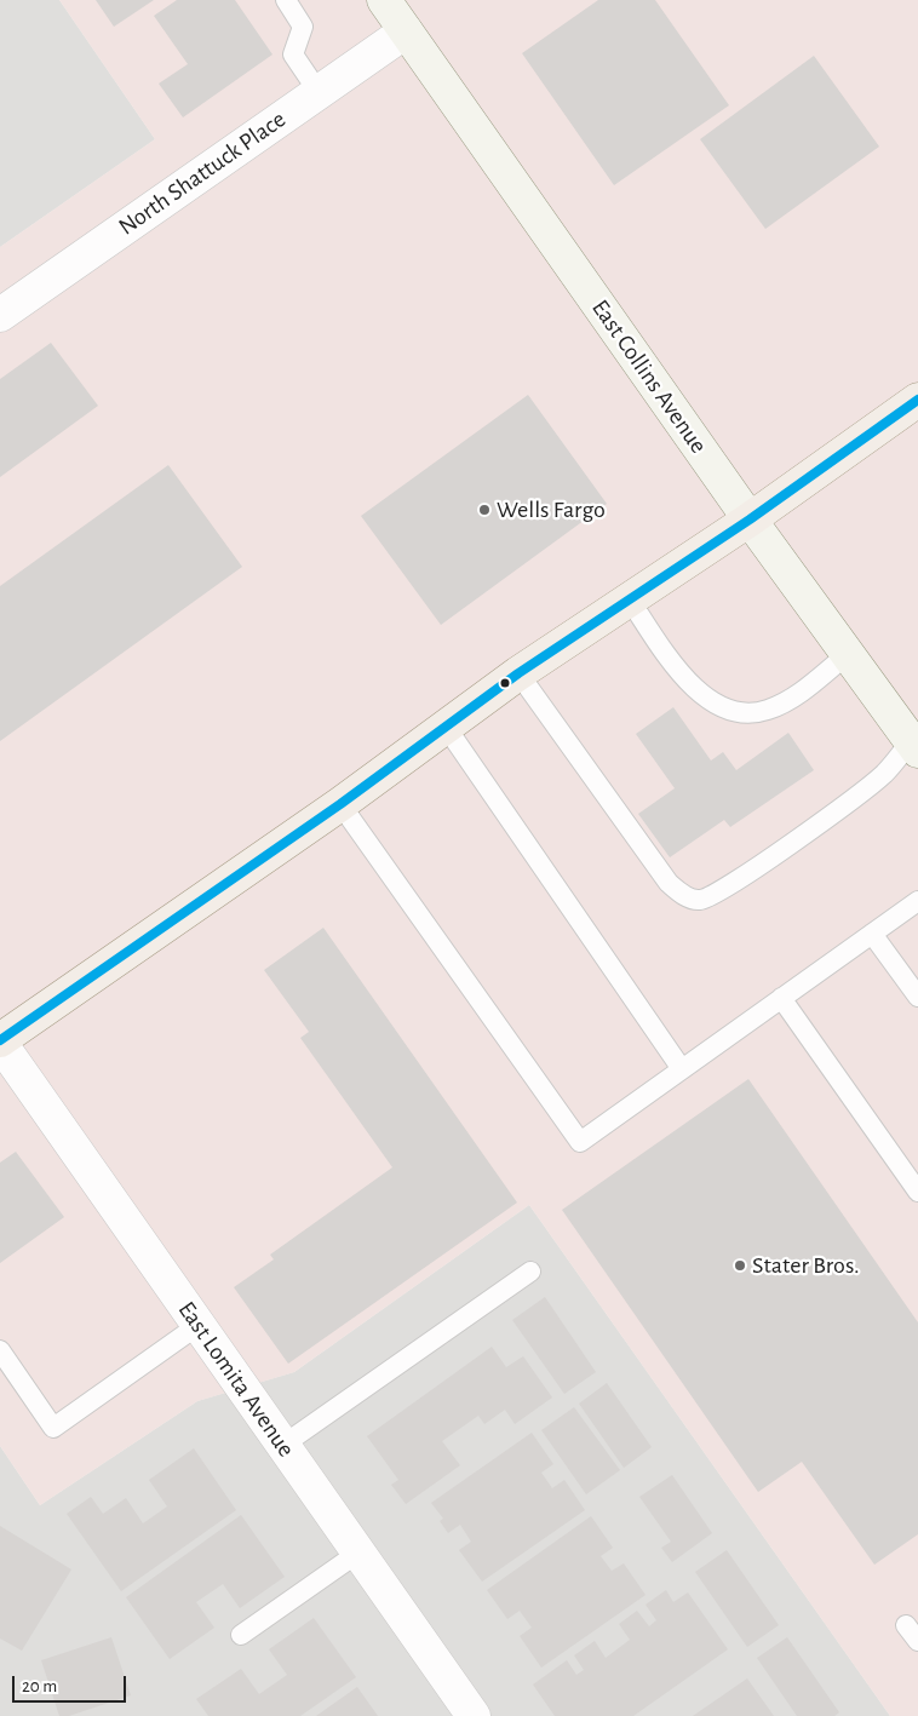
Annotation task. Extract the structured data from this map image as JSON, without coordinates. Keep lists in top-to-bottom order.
{
  "streets": {
    "street": ["North Shattuck Place", "East Collins Avenue", "East Lomita Avenue"]
  },
  "crossings": [
    ["North Shattuck Place", "East Collins Avenue"]
  ],
  "places": ["Wells Fargo", "Stater Bros."],
  "scale_bar": "20 m"
}
